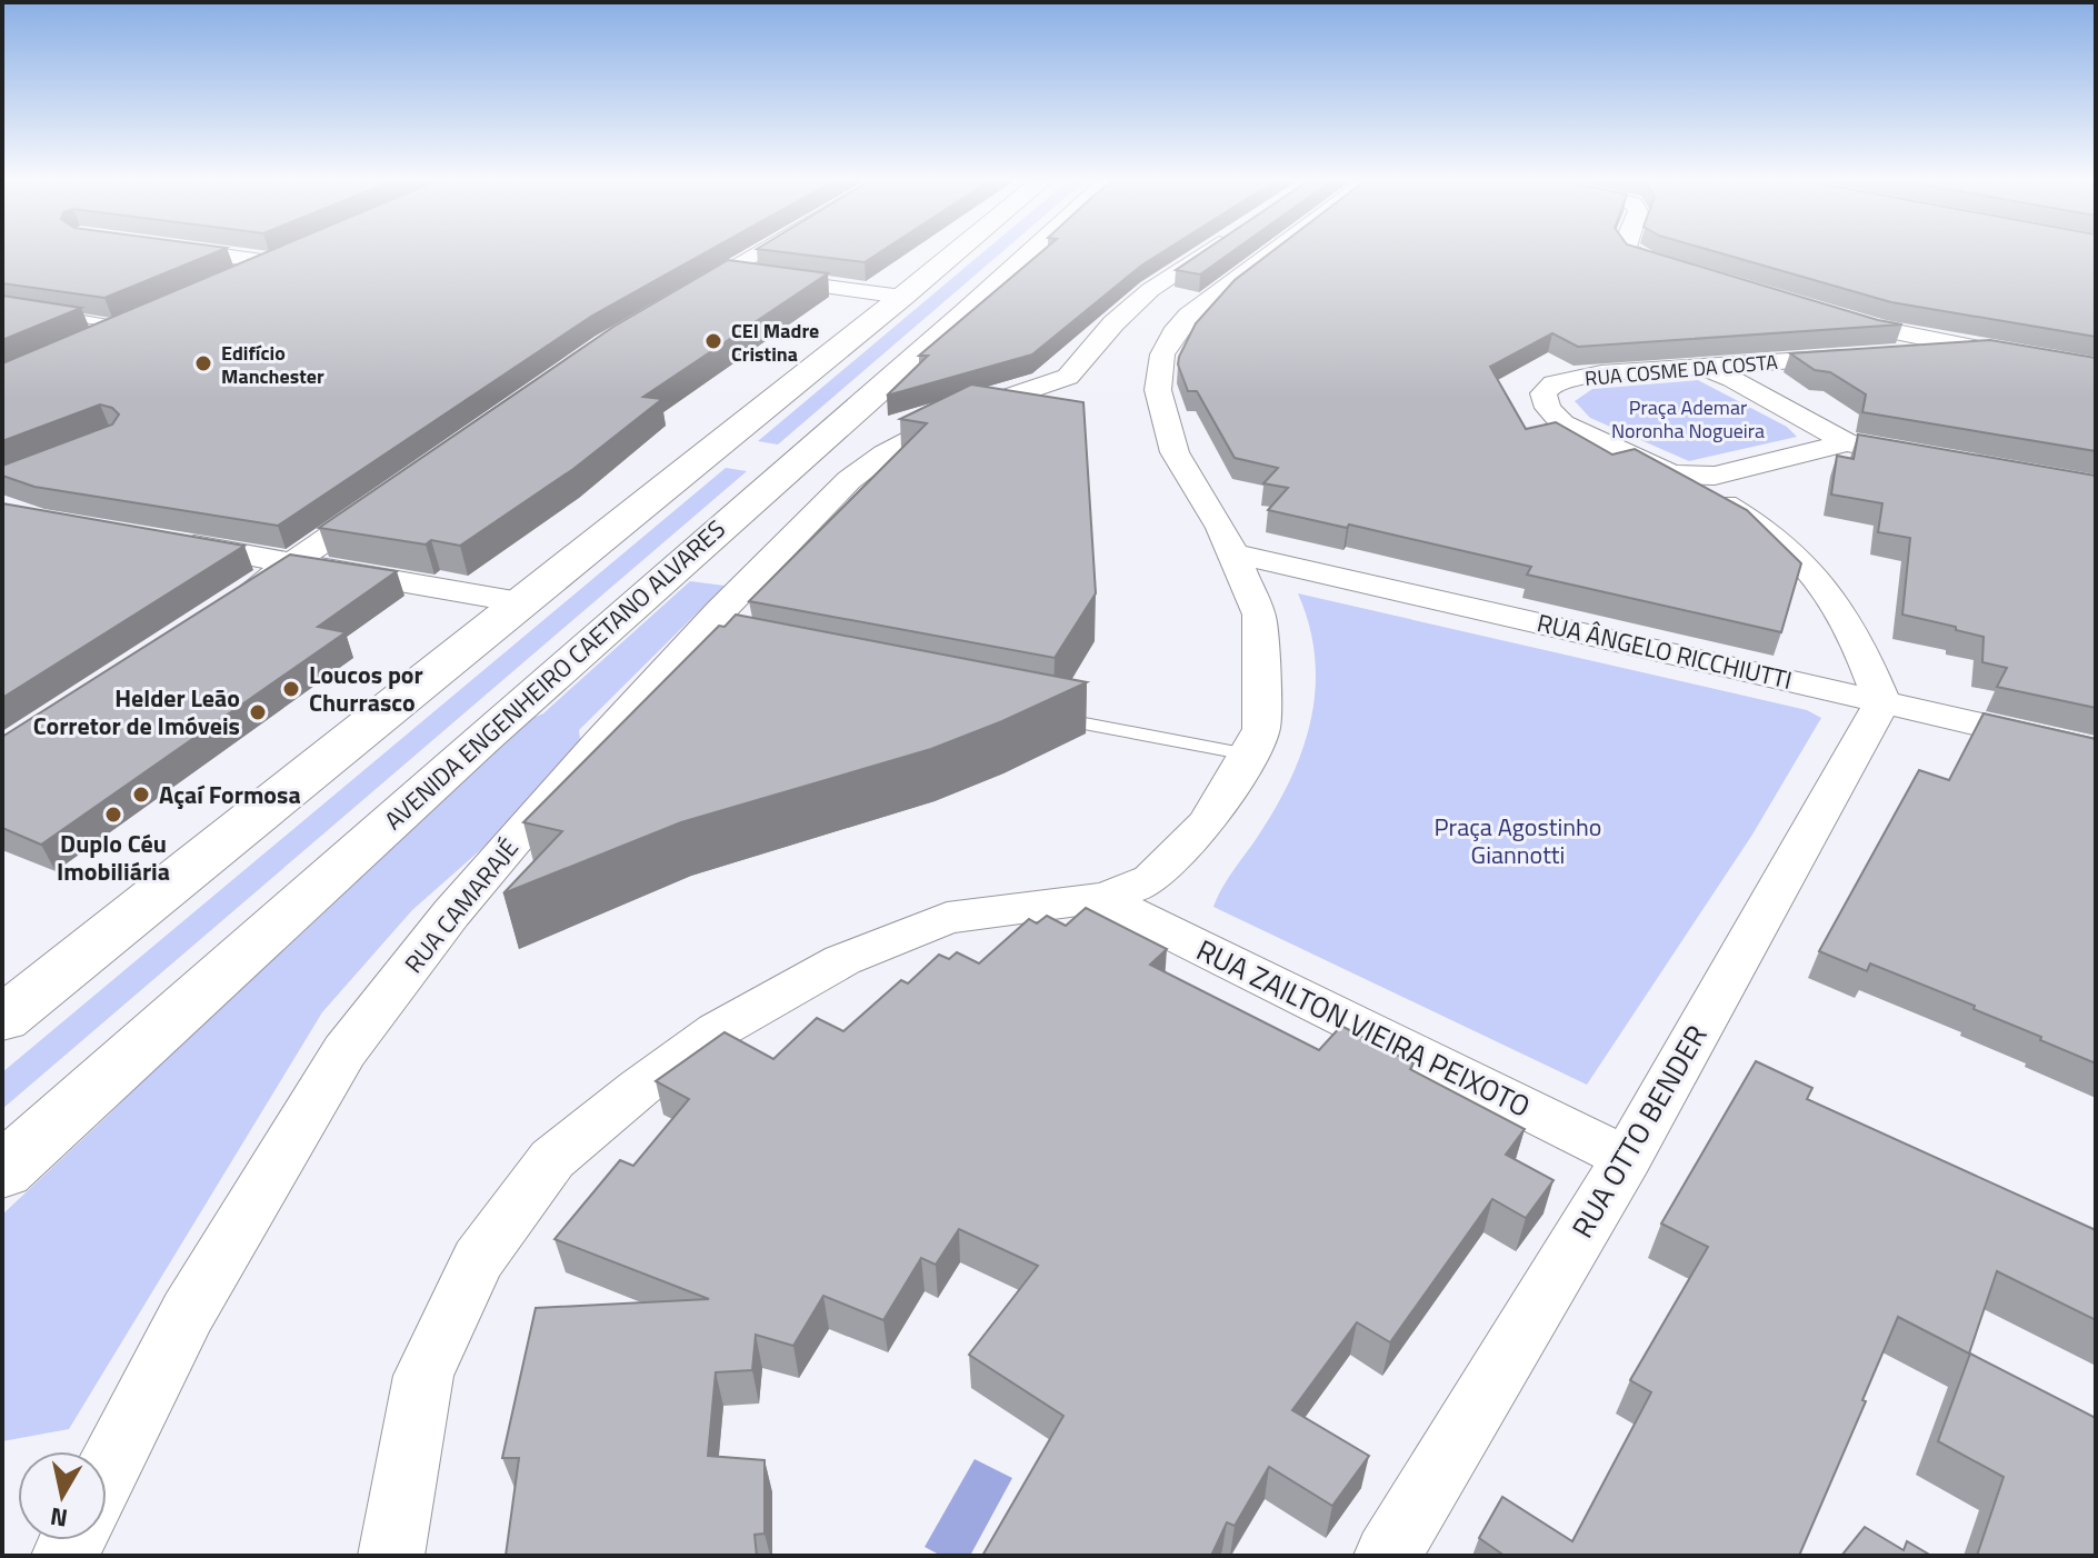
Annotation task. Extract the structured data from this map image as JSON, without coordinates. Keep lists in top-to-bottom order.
{
  "streets": {
    "street": [
      "RUA COSME DA COSTA",
      "RUA ÂNGELO RICCHIUTTI",
      "AVENIDA ENGENHEIRO CAETANO ALVARES",
      "RUA CAMARAJÉ",
      "RUA ZAILTON VIEIRA PEIXOTO",
      "RUA OTTO BENDER"
    ]
  },
  "crossings": [
    ["RUA ÂNGELO RICCHIUTTI", "RUA OTTO BENDER"],
    ["RUA ZAILTON VIEIRA PEIXOTO", "RUA OTTO BENDER"]
  ],
  "parks": ["Praça Ademar Noronha Nogueira", "Praça Agostinho Giannotti"],
  "places": [
    "CEI Madre Cristina",
    "Edifício Manchester",
    "Loucos por Churrasco",
    "Helder Leão Corretor de Imóveis",
    "Açaí Formosa",
    "Duplo Céu Imobiliária"
  ],
  "north": "bottom"
}
